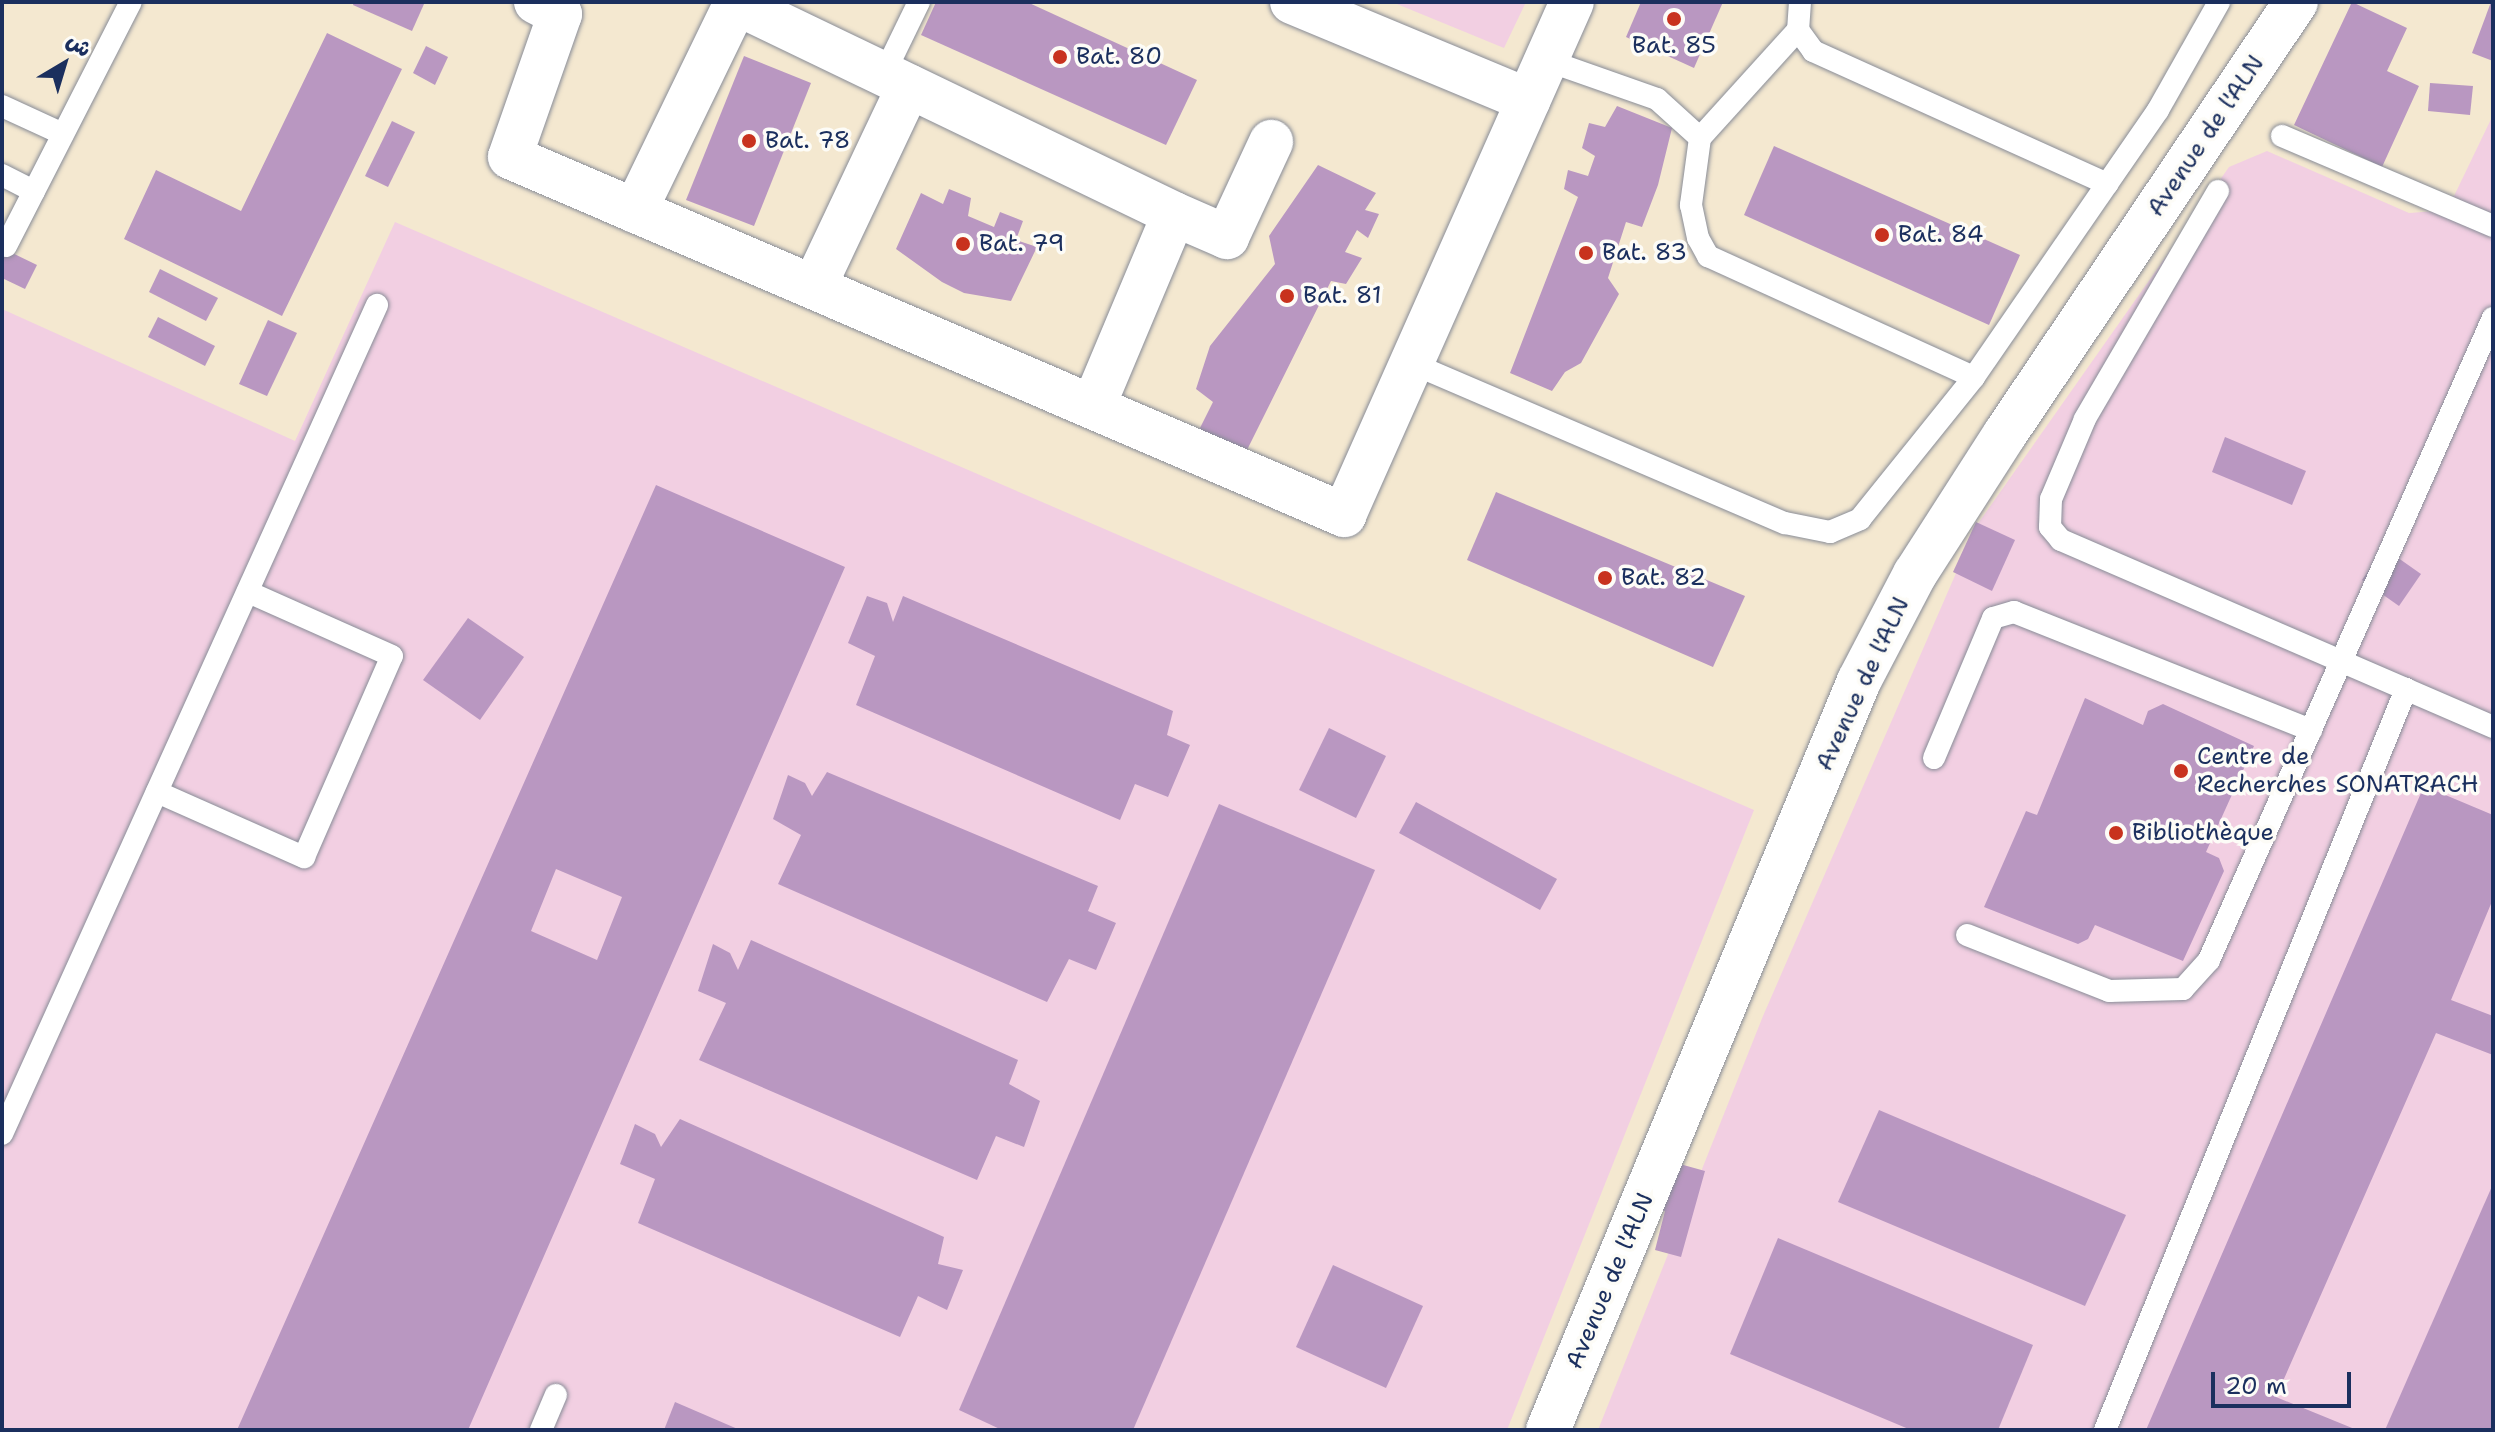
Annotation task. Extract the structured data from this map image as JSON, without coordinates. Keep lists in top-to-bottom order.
{
  "streets": {
    "street": ["Avenue de l'ALN"]
  },
  "places": [
    "Bat. 85",
    "Bat. 80",
    "Bat. 78",
    "Bat. 84",
    "Bat. 79",
    "Bat. 83",
    "Bat. 81",
    "Bat. 82",
    "Centre de Recherches SONATRACH",
    "Bibliothèque"
  ],
  "scale_bar": "20 m",
  "north": "top right"
}
